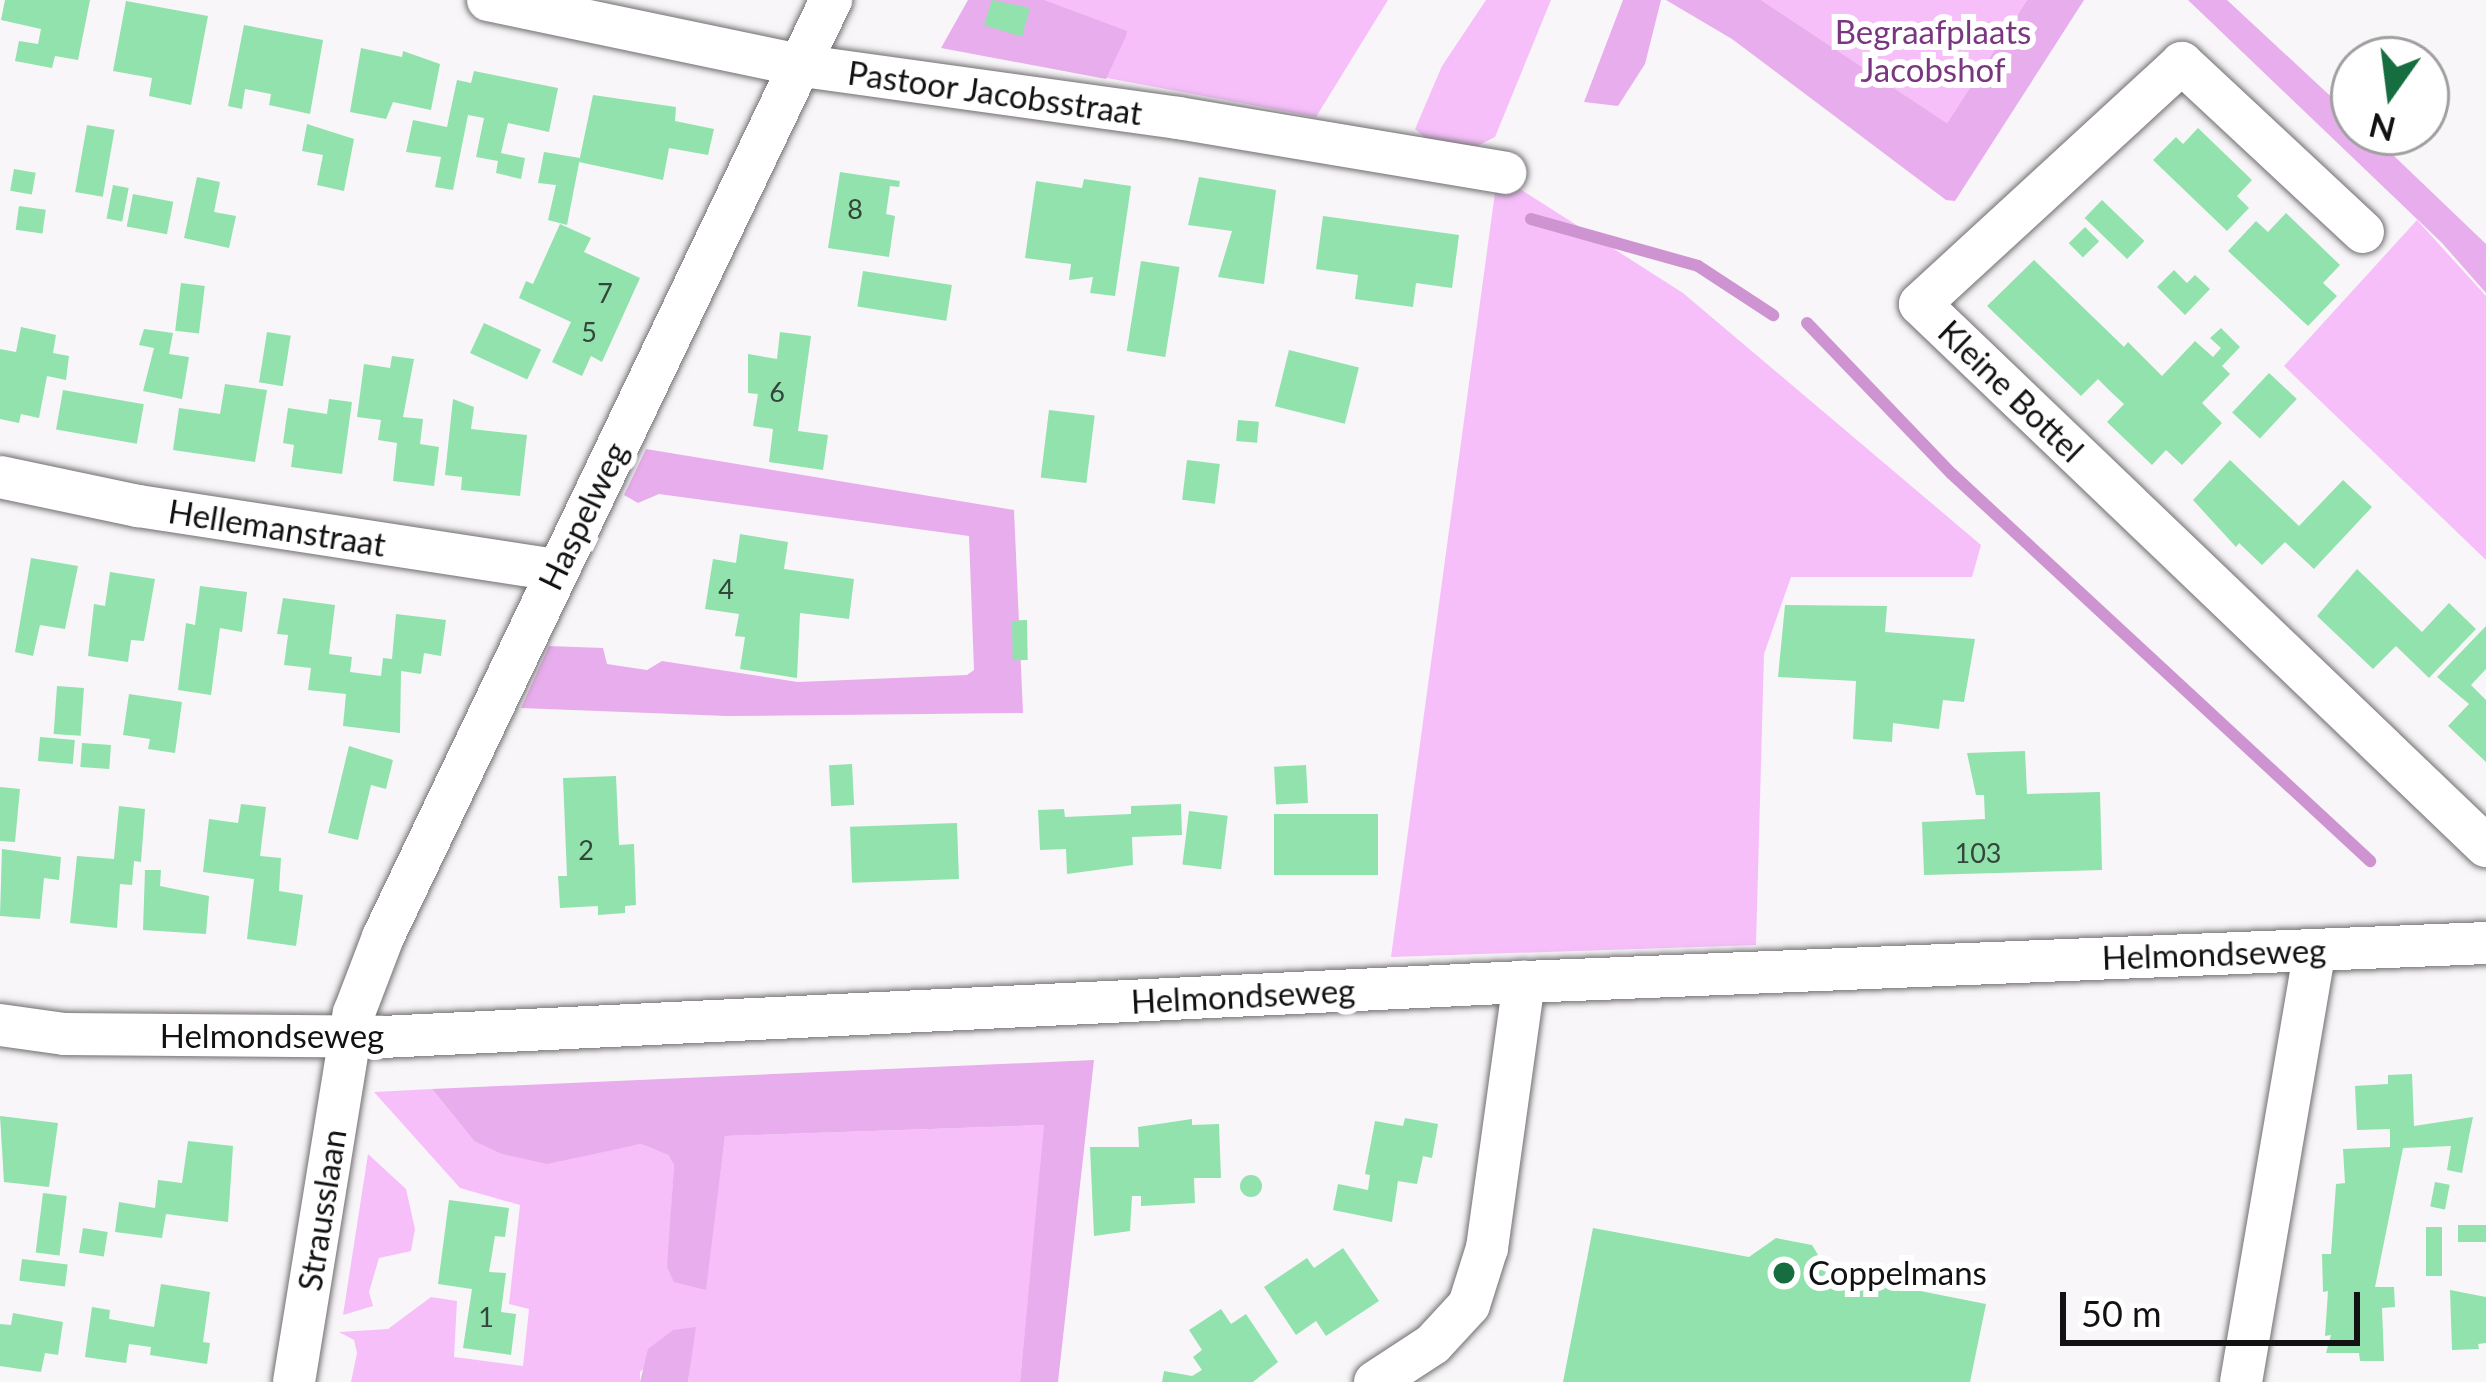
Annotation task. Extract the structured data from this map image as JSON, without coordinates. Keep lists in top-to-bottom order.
{
  "streets": {
    "street": [
      "Pastoor Jacobsstraat",
      "Kleine Bottel",
      "Haspelweg",
      "Hellemanstraat",
      "Helmondseweg",
      "Strausslaan"
    ]
  },
  "crossings": [
    ["Pastoor Jacobsstraat", "Haspelweg"],
    ["Haspelweg", "Hellemanstraat"],
    ["Haspelweg", "Helmondseweg"],
    ["Haspelweg", "Strausslaan"],
    ["Helmondseweg", "Strausslaan"]
  ],
  "parks": ["Begraafplaats Jacobshof"],
  "places": ["Coppelmans"],
  "house_numbers": [
    "8",
    "7",
    "5",
    "6",
    "4",
    "2",
    "103",
    "1"
  ],
  "scale_bar": "50 m",
  "north": "bottom"
}
